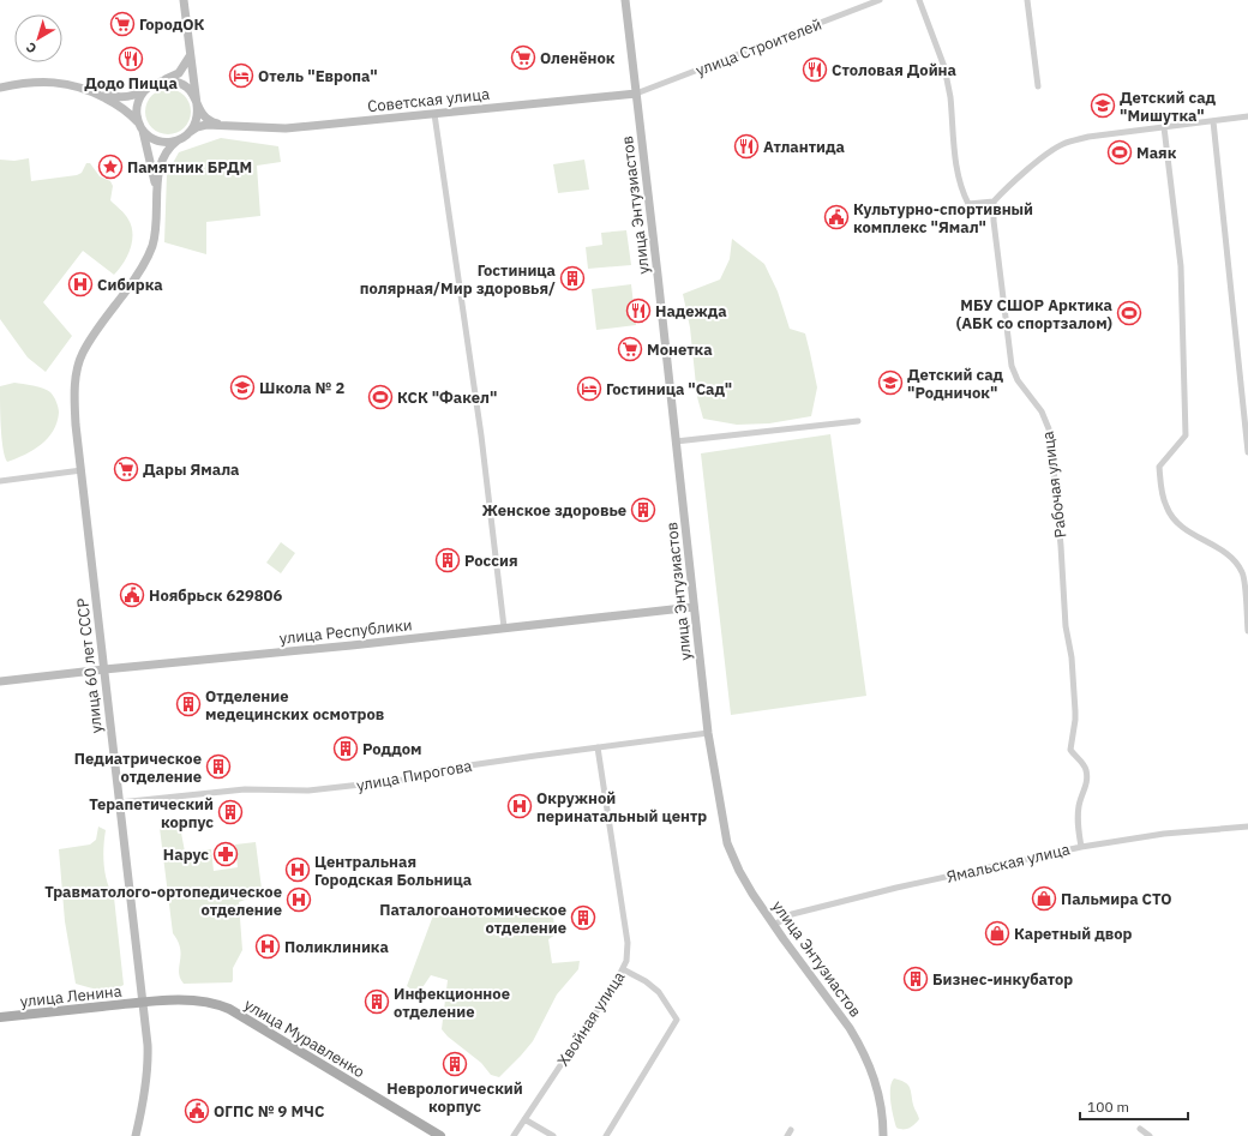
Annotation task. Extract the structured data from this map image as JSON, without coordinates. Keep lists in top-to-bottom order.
{
  "streets": {
    "main road": ["улица Ленина", "улица Муравленко"],
    "street": [
      "улица Строителей",
      "Советская улица",
      "улица Энтузиастов",
      "Рабочая улица",
      "улица Республики",
      "улица 60 лет СССР",
      "улица Пирогова",
      "Ямальская улица",
      "Хвойная улица"
    ]
  },
  "crossings": [
    ["улица Строителей", "Советская улица"],
    ["улица Строителей", "улица Энтузиастов"],
    ["Советская улица", "улица Энтузиастов"],
    ["улица Энтузиастов", "улица Республики"],
    ["улица Энтузиастов", "улица Пирогова"],
    ["улица Энтузиастов", "Ямальская улица"],
    ["Рабочая улица", "Ямальская улица"],
    ["улица Республики", "улица 60 лет СССР"],
    ["улица 60 лет СССР", "улица Пирогова"],
    ["улица 60 лет СССР", "улица Ленина"],
    ["улица 60 лет СССР", "улица Муравленко"],
    ["улица Пирогова", "Хвойная улица"],
    ["улица Ленина", "улица Муравленко"]
  ],
  "places": {
    "supermarket": [
      "ГородОК",
      "Оленёнок",
      "Монетка",
      "Дары Ямала"
    ],
    "restaurant": [
      "Додо Пицца",
      "Столовая Дойна",
      "Атлантида",
      "Надежда"
    ],
    "hotel": ["Отель \"Европа\"", "Гостиница \"Сад\""],
    "school or university": ["Детский сад \"Мишутка\"", "Детский сад \"Родничок\"", "Школа № 2"],
    "sports": ["Маяк", "МБУ СШОР Арктика (АБК со спортзалом)", "КСК \"Факел\""],
    "place": ["Памятник БРДМ"],
    "public building": ["Культурно-спортивный комплекс \"Ямал\"", "Ноябрьск 629806", "ОГПС № 9 МЧС"],
    "building": [
      "Гостиница полярная/Мир здоровья/",
      "Женское здоровье",
      "Россия",
      "Отделение медецинских осмотров",
      "Роддом",
      "Педиатрическое отделение",
      "Терапетический корпус",
      "Паталогоанотомическое отделение",
      "Бизнес-инкубатор",
      "Инфекционное отделение",
      "Неврологический корпус"
    ],
    "hospital": [
      "Сибирка",
      "Окружной перинатальный центр",
      "Центральная Городская Больница",
      "Травматолого-ортопедическое отделение",
      "Поликлиника"
    ],
    "pharmacy": ["Нарус"],
    "shop": ["Пальмира СТО", "Каретный двор"]
  },
  "scale_bar": "100 m",
  "north": "bottom left"
}
